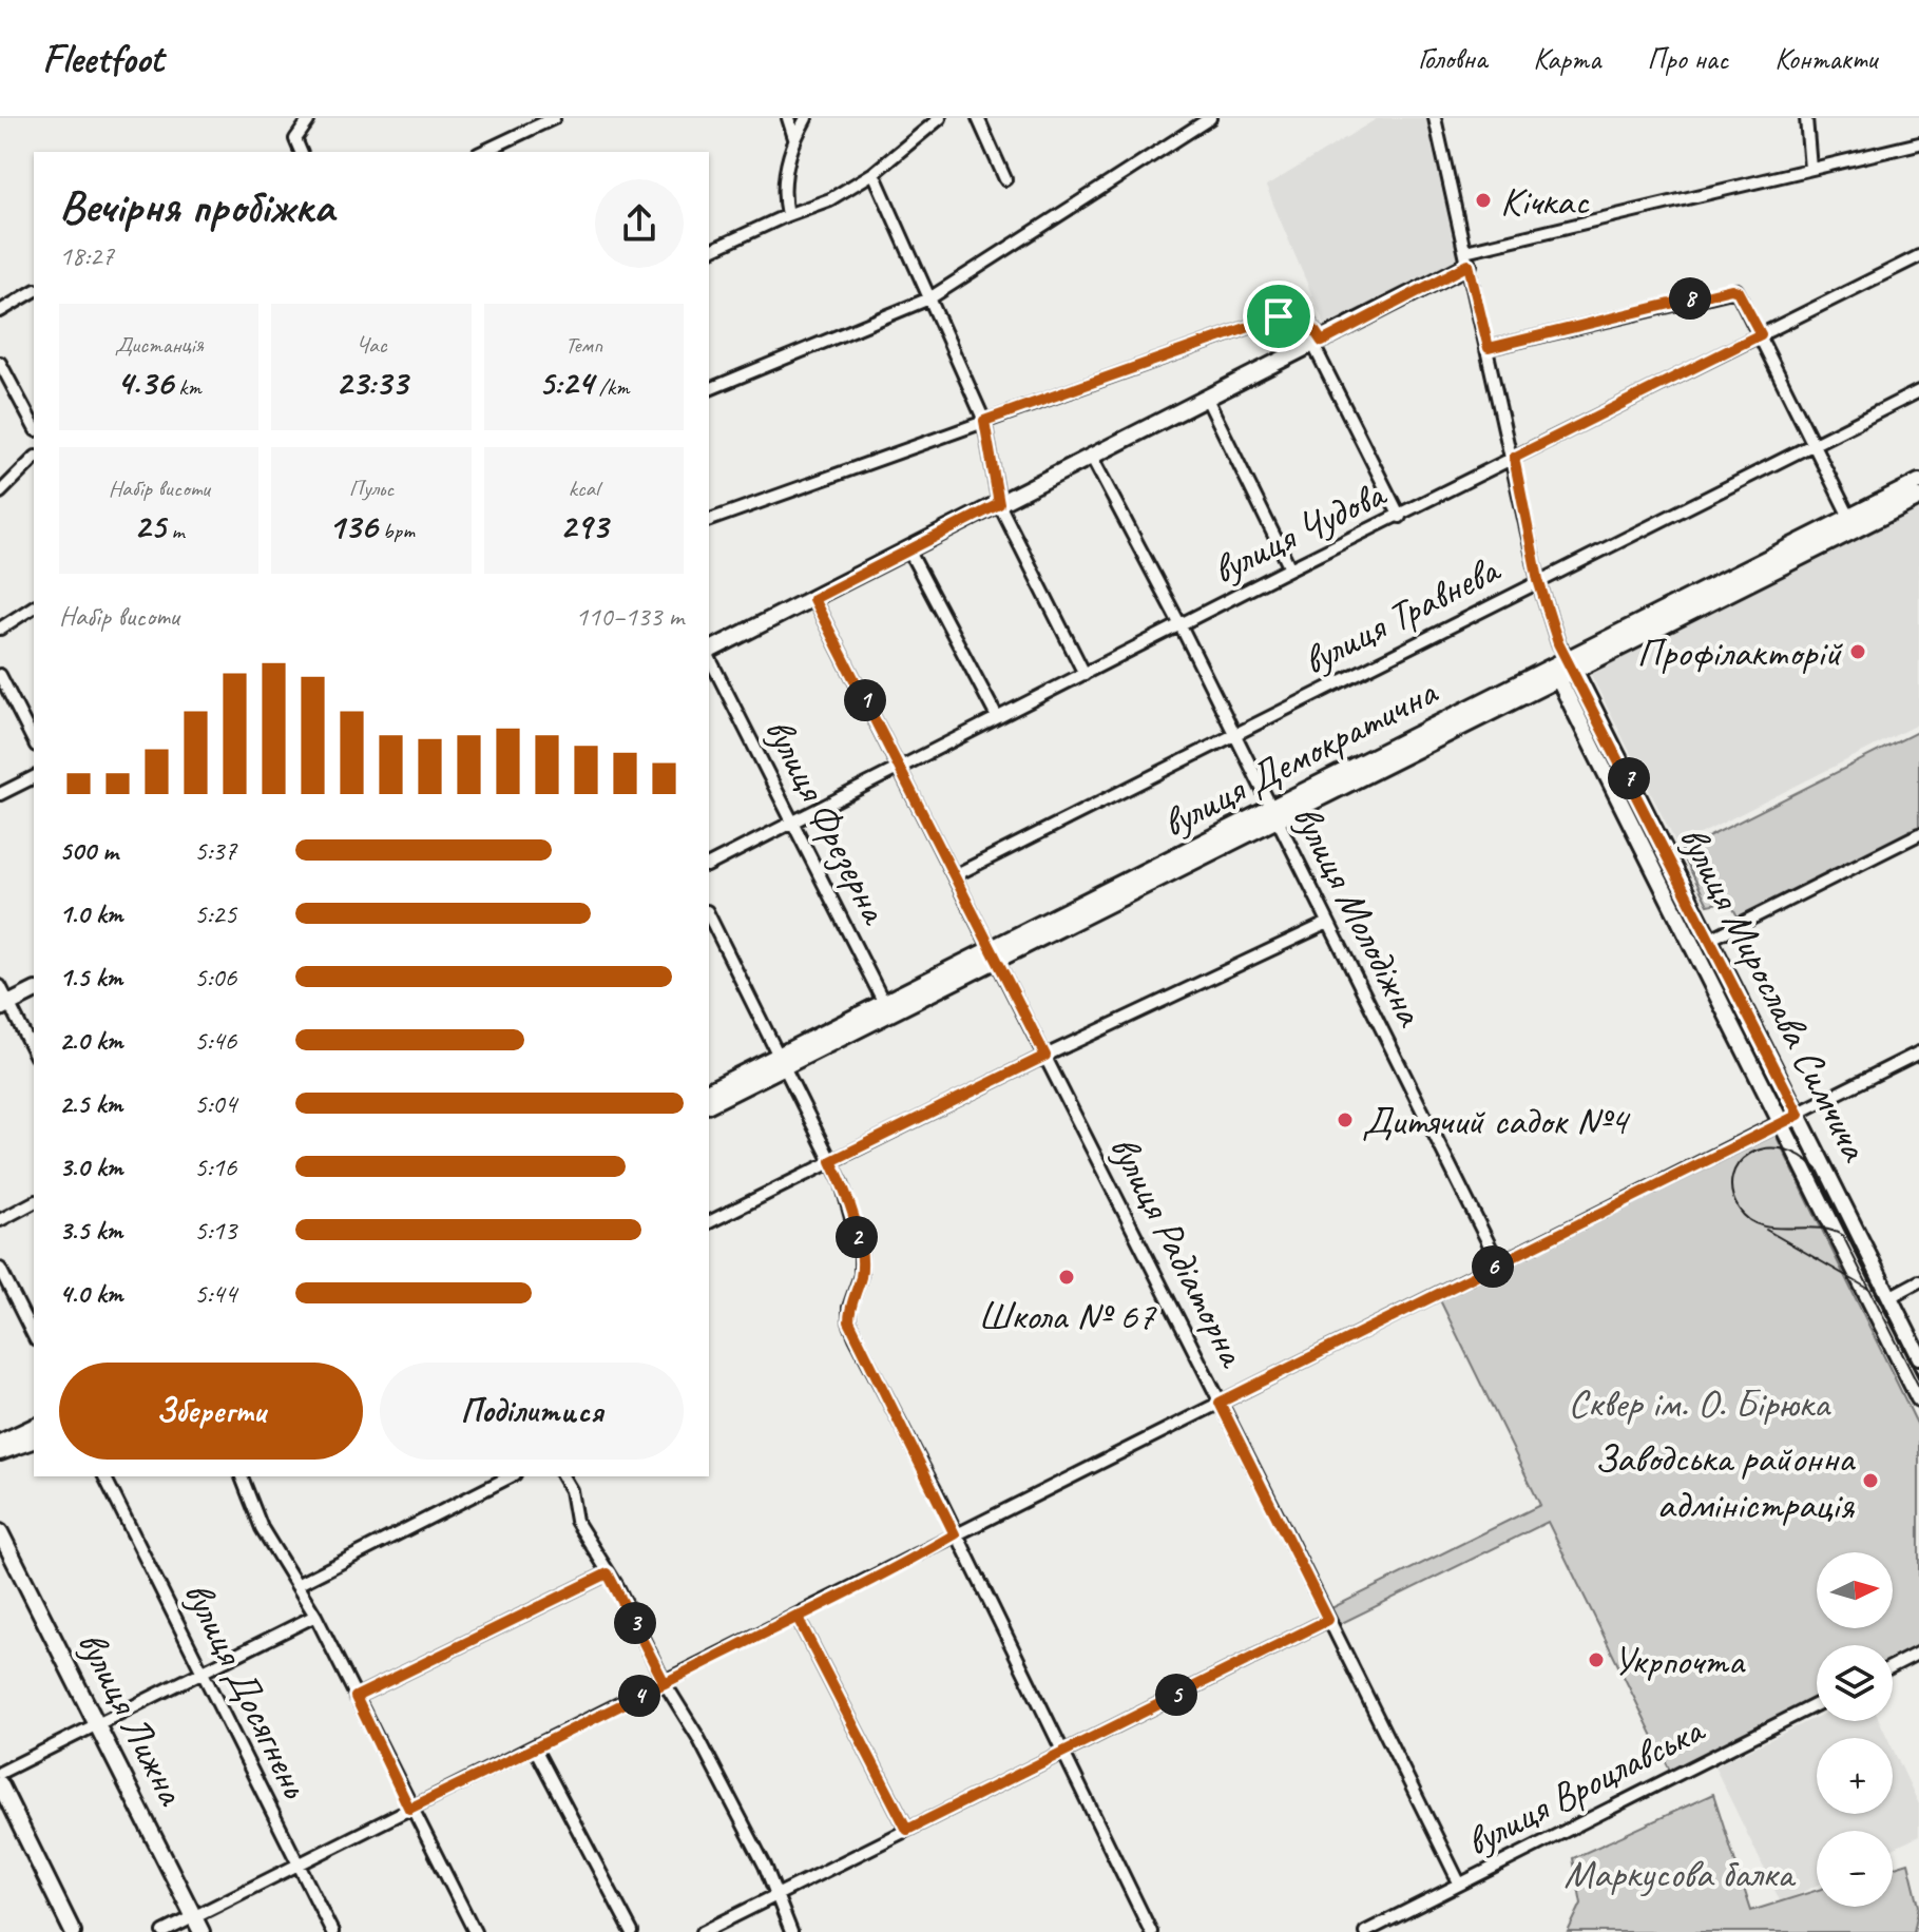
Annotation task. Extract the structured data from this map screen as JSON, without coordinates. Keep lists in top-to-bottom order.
{
  "streets": {
    "street": [
      "вулиця Чудова",
      "вулиця Травнева",
      "вулиця Демократична",
      "вулиця Фрезерна",
      "вулиця Молодіжна",
      "вулиця Мирослава Симчича",
      "вулиця Радіаторна",
      "вулиця Досягнень",
      "вулиця Лижна",
      "вулиця Вроцлавська"
    ]
  },
  "crossings": [
    ["вулиця Чудова", "вулиця Фрезерна"],
    ["вулиця Чудова", "вулиця Молодіжна"],
    ["вулиця Чудова", "вулиця Радіаторна"],
    ["вулиця Травнева", "вулиця Молодіжна"],
    ["вулиця Травнева", "вулиця Радіаторна"],
    ["вулиця Демократична", "вулиця Фрезерна"],
    ["вулиця Демократична", "вулиця Молодіжна"],
    ["вулиця Демократична", "вулиця Мирослава Симчича"],
    ["вулиця Демократична", "вулиця Радіаторна"],
    ["вулиця Радіаторна", "вулиця Вроцлавська"]
  ],
  "parks": ["Сквер ім. О. Бірюка", "Маркусова балка"],
  "places": [
    "Кічкас",
    "Профілакторій",
    "Дитячий садок №4",
    "Школа № 67",
    "Заводська районна адміністрація",
    "Укрпочта"
  ],
  "north": "right",
  "page": {
    "header": "Fleetfoot",
    "nav": [
      "Головна",
      "Карта",
      "Про нас",
      "Контакти"
    ],
    "heading": ["Вечірня пробіжка", "18:27"],
    "pins": [
      "8",
      "1",
      "7",
      "2",
      "6",
      "3",
      "5",
      "4"
    ],
    "stats": [
      ["Дистанція", "4.36 km"],
      ["Час", "23:33"],
      ["Темп", "5:24 /km"],
      ["Набір висоти", "25 m"],
      ["Пульс", "136 bpm"],
      ["kcal", "293"]
    ],
    "chart": ["Набір висоти", "110–133 m"],
    "list": [
      {
        "name": "500 m",
        "note": "5:37"
      },
      {
        "name": "1.0 km",
        "note": "5:25"
      },
      {
        "name": "1.5 km",
        "note": "5:06"
      },
      {
        "name": "2.0 km",
        "note": "5:46"
      },
      {
        "name": "2.5 km",
        "note": "5:04"
      },
      {
        "name": "3.0 km",
        "note": "5:16"
      },
      {
        "name": "3.5 km",
        "note": "5:13"
      },
      {
        "name": "4.0 km",
        "note": "5:44"
      }
    ],
    "buttons": ["Зберегти", "Поділитися"],
    "map_buttons": ["+", "−"]
  }
}
